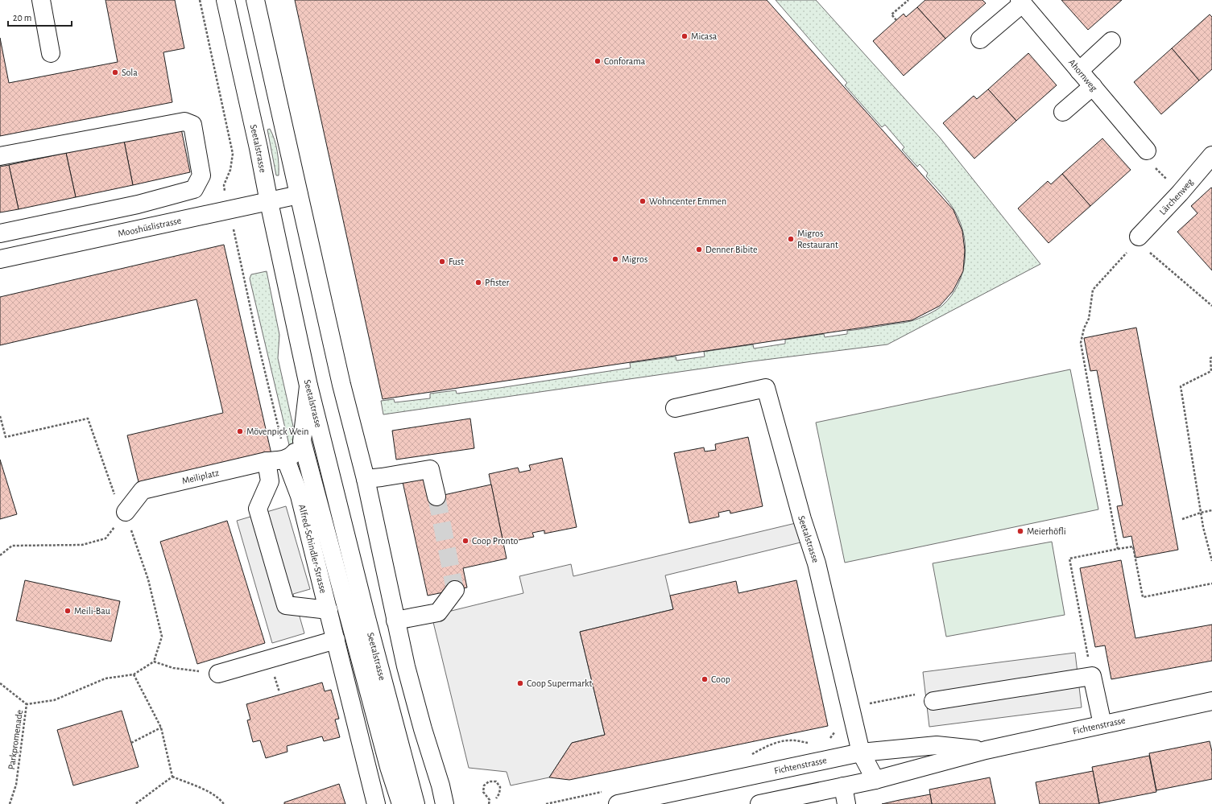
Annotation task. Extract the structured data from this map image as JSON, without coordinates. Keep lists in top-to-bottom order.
{
  "streets": {
    "street": [
      "Ahornweg",
      "Seetalstrasse",
      "Lärchenweg",
      "Mooshüslistrasse",
      "Meiliplatz",
      "Alfred-Schindler-Strasse",
      "Fichtenstrasse"
    ],
    "path": ["Parkpromenade"]
  },
  "crossings": [
    ["Seetalstrasse", "Mooshüslistrasse"],
    ["Seetalstrasse", "Fichtenstrasse"],
    ["Meiliplatz", "Alfred-Schindler-Strasse"]
  ],
  "places": [
    "Micasa",
    "Conforama",
    "Sola",
    "Wohncenter Emmen",
    "Migros Restaurant",
    "Denner Bibite",
    "Migros",
    "Fust",
    "Pfister",
    "Mövenpick Wein",
    "Meierhöfli",
    "Coop Pronto",
    "Meili-Bau",
    "Coop",
    "Coop Supermarkt"
  ],
  "scale_bar": "20 m"
}
